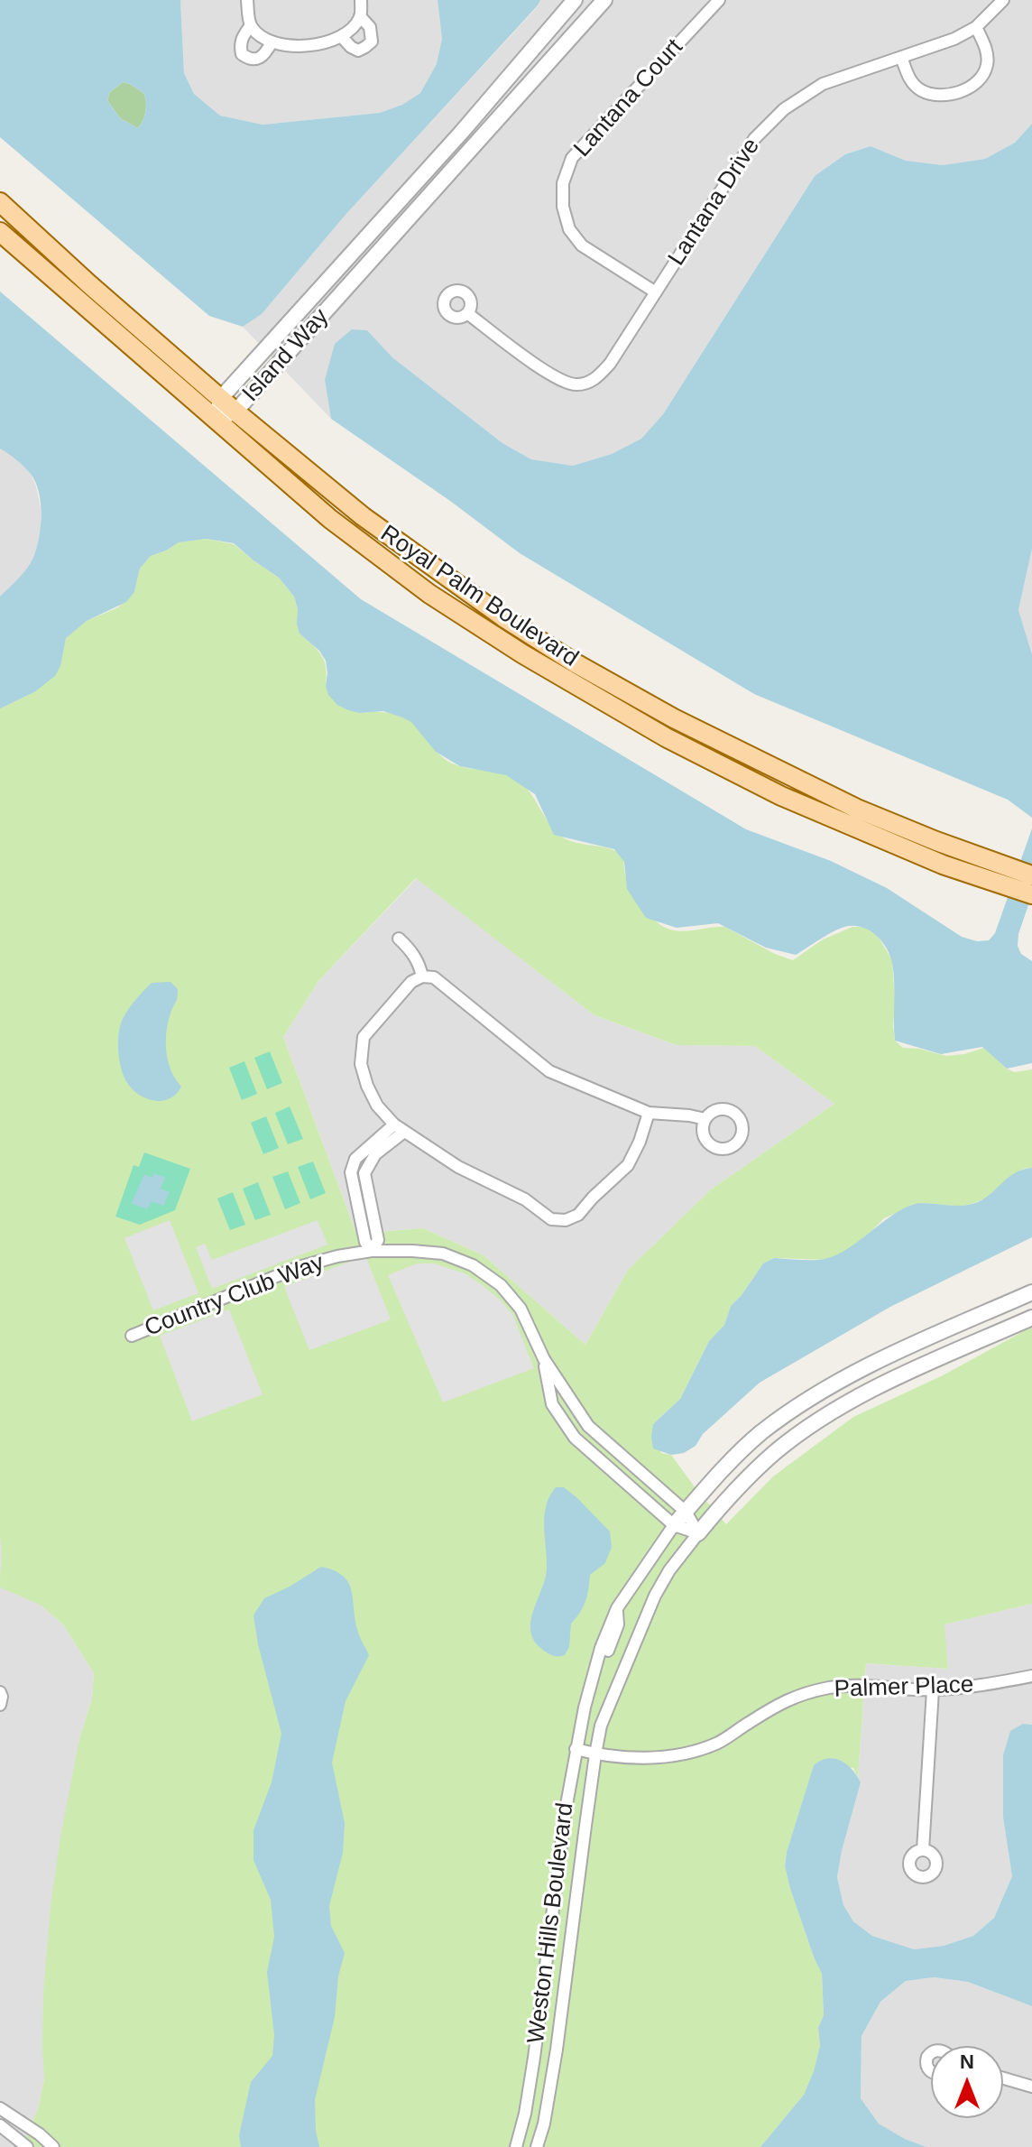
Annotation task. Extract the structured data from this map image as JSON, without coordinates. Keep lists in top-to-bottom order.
{
  "streets": {
    "main road": ["Royal Palm Boulevard"],
    "street": [
      "Lantana Court",
      "Lantana Drive",
      "Island Way",
      "Country Club Way",
      "Palmer Place",
      "Weston Hills Boulevard"
    ]
  },
  "crossings": [
    ["Lantana Court", "Lantana Drive"],
    ["Island Way", "Royal Palm Boulevard"],
    ["Country Club Way", "Weston Hills Boulevard"],
    ["Palmer Place", "Weston Hills Boulevard"]
  ],
  "north": "top"
}
